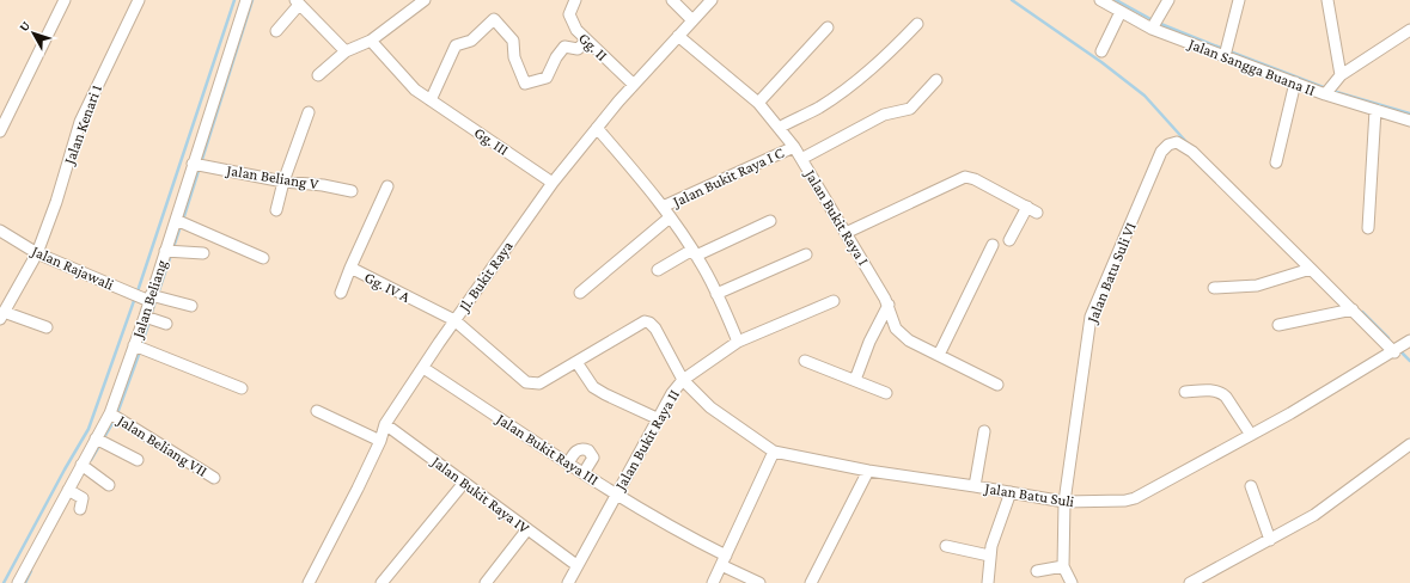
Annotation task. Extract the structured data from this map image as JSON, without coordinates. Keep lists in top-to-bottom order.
{
  "streets": {
    "street": [
      "Gg. II",
      "Jalan Sangga Buana II",
      "Jalan Kenari 1",
      "Gg. III",
      "Jalan Beliang V",
      "Jalan Bukit Raya I C",
      "Jalan Bukit Raya I",
      "Jalan Rajawali",
      "Jalan Batu Suli VI",
      "Jl. Bukit Raya",
      "Gg. IV A",
      "Jalan Beliang",
      "Jalan Bukit Raya II",
      "Jalan Beliang VII",
      "Jalan Bukit Raya III",
      "Jalan Bukit Raya IV",
      "Jalan Batu Suli"
    ]
  },
  "crossings": [
    ["Gg. II", "Jl. Bukit Raya"],
    ["Jalan Kenari 1", "Jalan Rajawali"],
    ["Gg. III", "Jl. Bukit Raya"],
    ["Jalan Beliang V", "Jalan Beliang"],
    ["Jalan Bukit Raya I C", "Jalan Bukit Raya I"],
    ["Jalan Bukit Raya I", "Jl. Bukit Raya"],
    ["Jalan Rajawali", "Jalan Beliang"],
    ["Jalan Batu Suli VI", "Jalan Batu Suli"],
    ["Jl. Bukit Raya", "Gg. IV A"],
    ["Jl. Bukit Raya", "Jalan Bukit Raya III"],
    ["Jl. Bukit Raya", "Jalan Bukit Raya IV"],
    ["Gg. IV A", "Jalan Batu Suli"],
    ["Jalan Beliang", "Jalan Beliang VII"],
    ["Jalan Bukit Raya II", "Jalan Bukit Raya III"],
    ["Jalan Bukit Raya II", "Jalan Bukit Raya IV"],
    ["Jalan Bukit Raya II", "Jalan Batu Suli"]
  ],
  "north": "top left"
}
